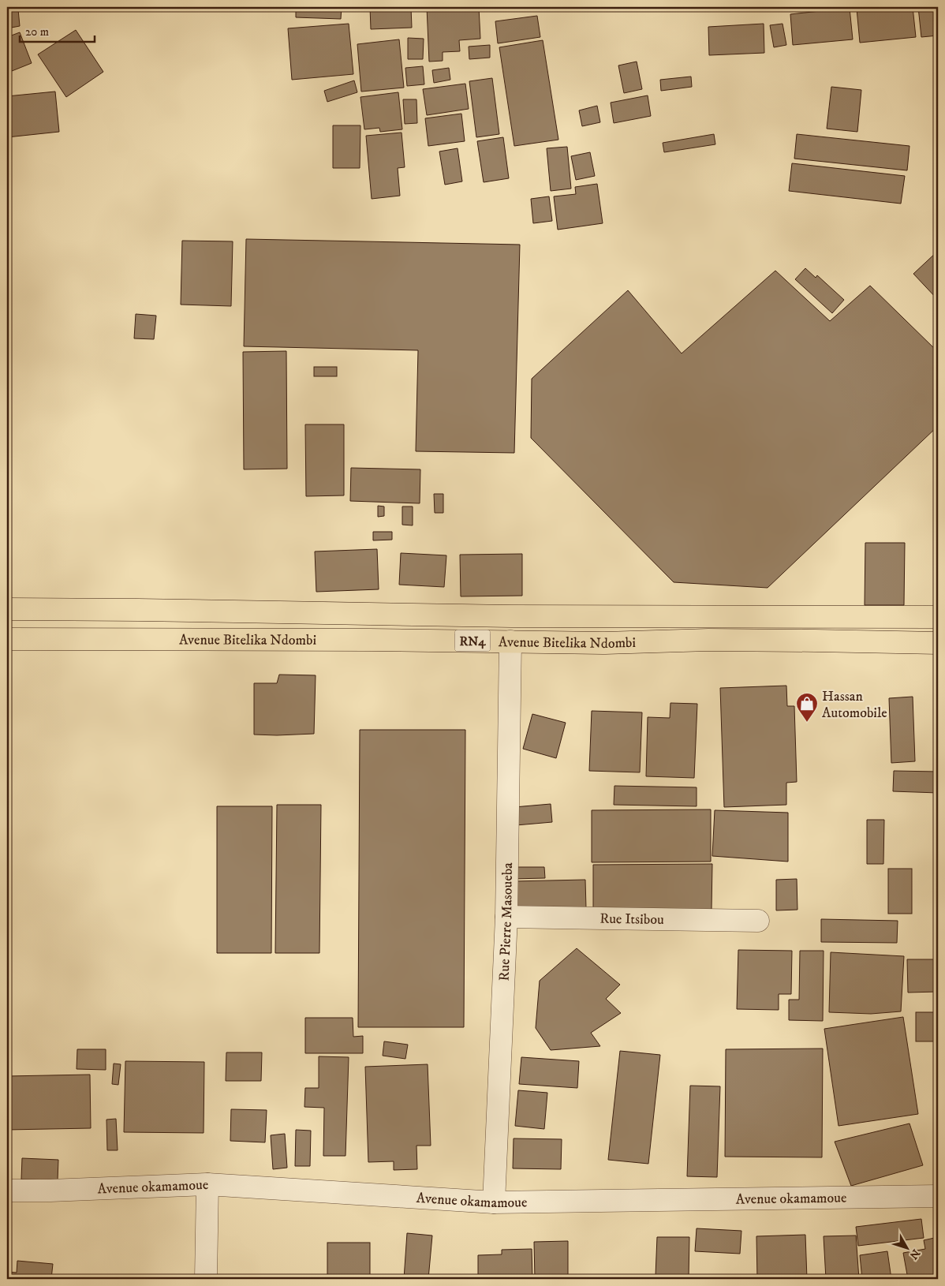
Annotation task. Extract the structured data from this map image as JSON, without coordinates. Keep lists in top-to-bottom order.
{
  "streets": {
    "highway": ["Avenue Bitelika Ndombi", "RN4"],
    "street": ["Rue Itsibou", "Rue Pierre Masoueba", "Avenue okamamoue"]
  },
  "crossings": [
    ["Avenue Bitelika Ndombi", "Rue Pierre Masoueba"],
    ["Rue Itsibou", "Rue Pierre Masoueba"],
    ["Rue Pierre Masoueba", "Avenue okamamoue"]
  ],
  "places": {
    "shop": ["Hassan Automobile"]
  },
  "scale_bar": "20 m",
  "north": "bottom right"
}
